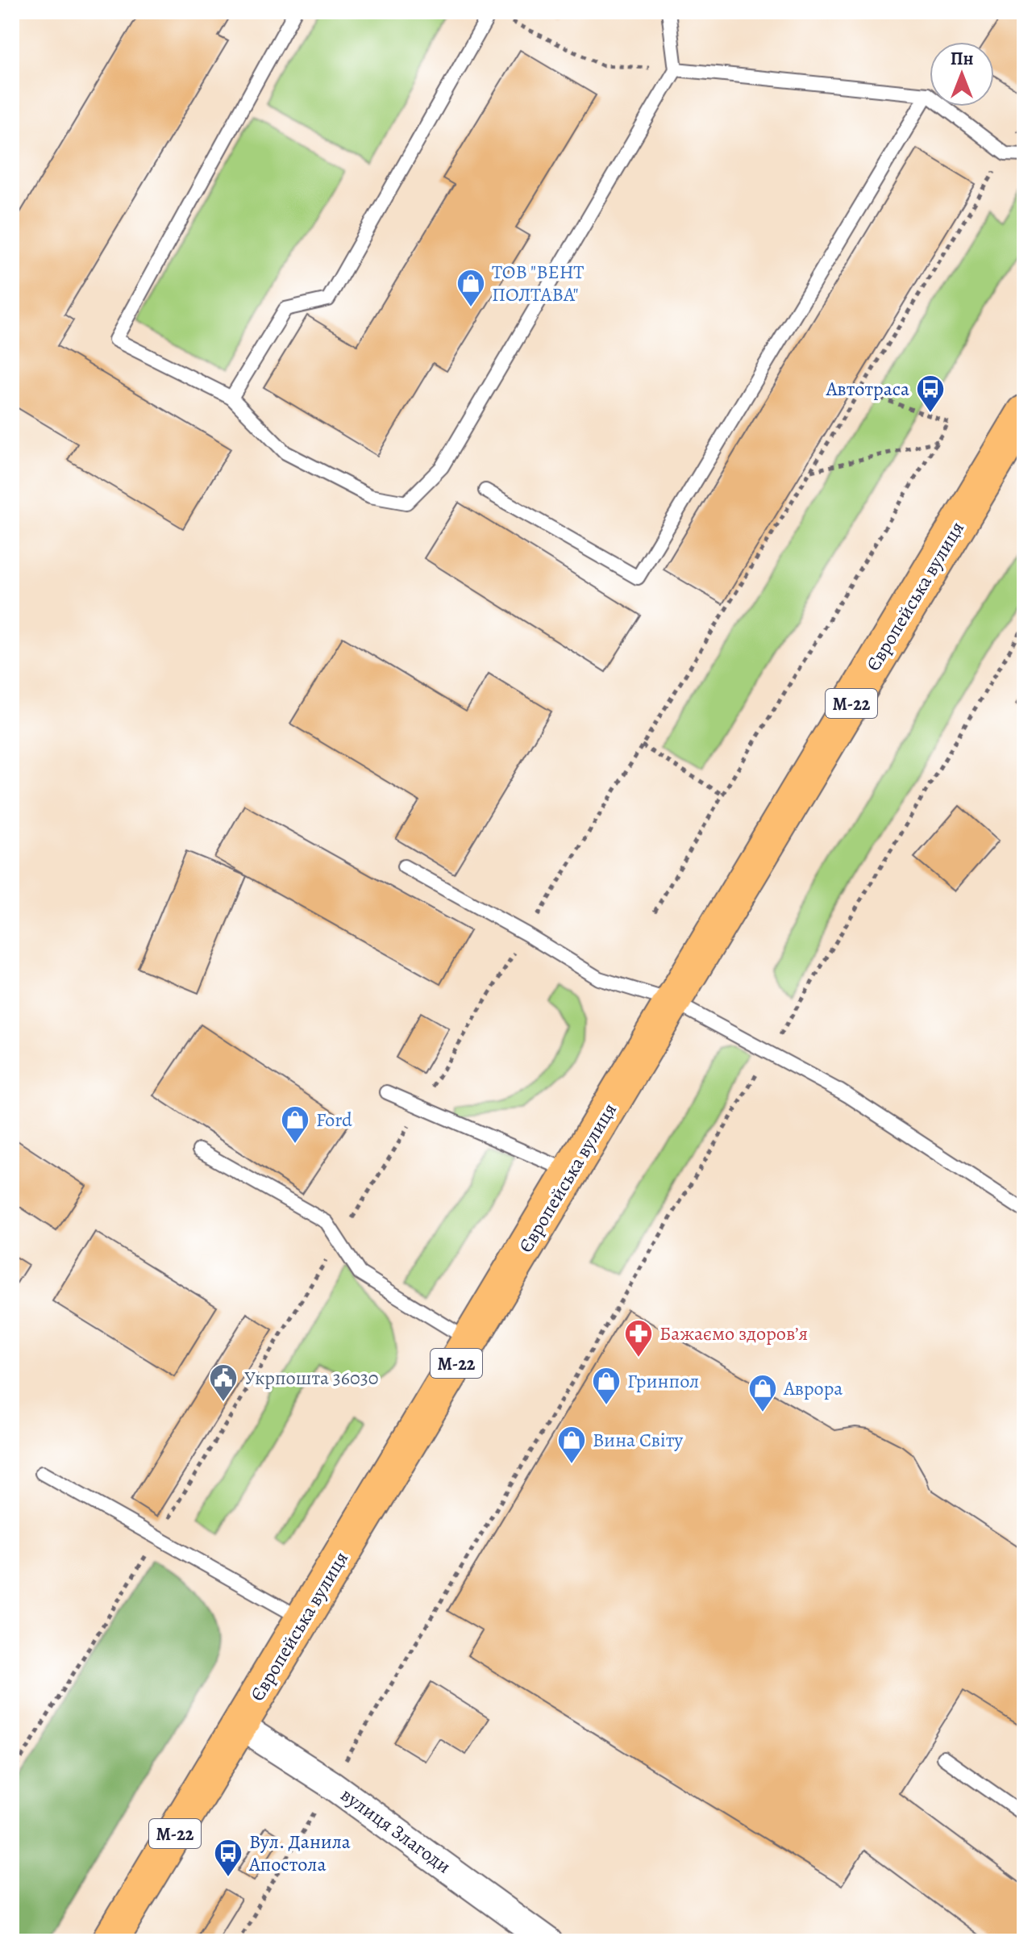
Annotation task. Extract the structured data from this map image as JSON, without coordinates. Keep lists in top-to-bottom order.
{
  "streets": {
    "highway": ["Європейська вулиця", "М-22"],
    "street": ["вулиця Злагоди"]
  },
  "crossings": [
    ["Європейська вулиця", "вулиця Злагоди"]
  ],
  "places": {
    "shop": [
      "ТОВ \"ВЕНТ ПОЛТАВА\"",
      "Ford",
      "Гринпол",
      "Аврора",
      "Вина Світу"
    ],
    "bus stop": ["Автотраса", "Вул. Данила Апостола"],
    "pharmacy": ["Бажаємо здоровʼя"],
    "public building": ["Укрпошта 36030"]
  },
  "north": "top"
}
